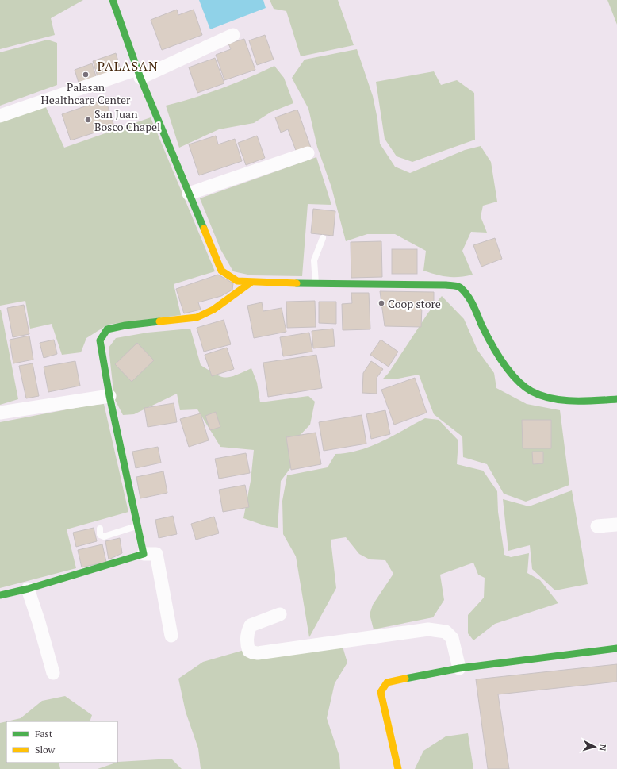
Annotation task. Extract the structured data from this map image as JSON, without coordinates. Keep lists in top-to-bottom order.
{
  "districts": ["PALASAN"],
  "places": ["Palasan Healthcare Center", "San Juan Bosco Chapel", "Coop store"],
  "legend": ["Fast", "Slow"],
  "north": "right"
}
